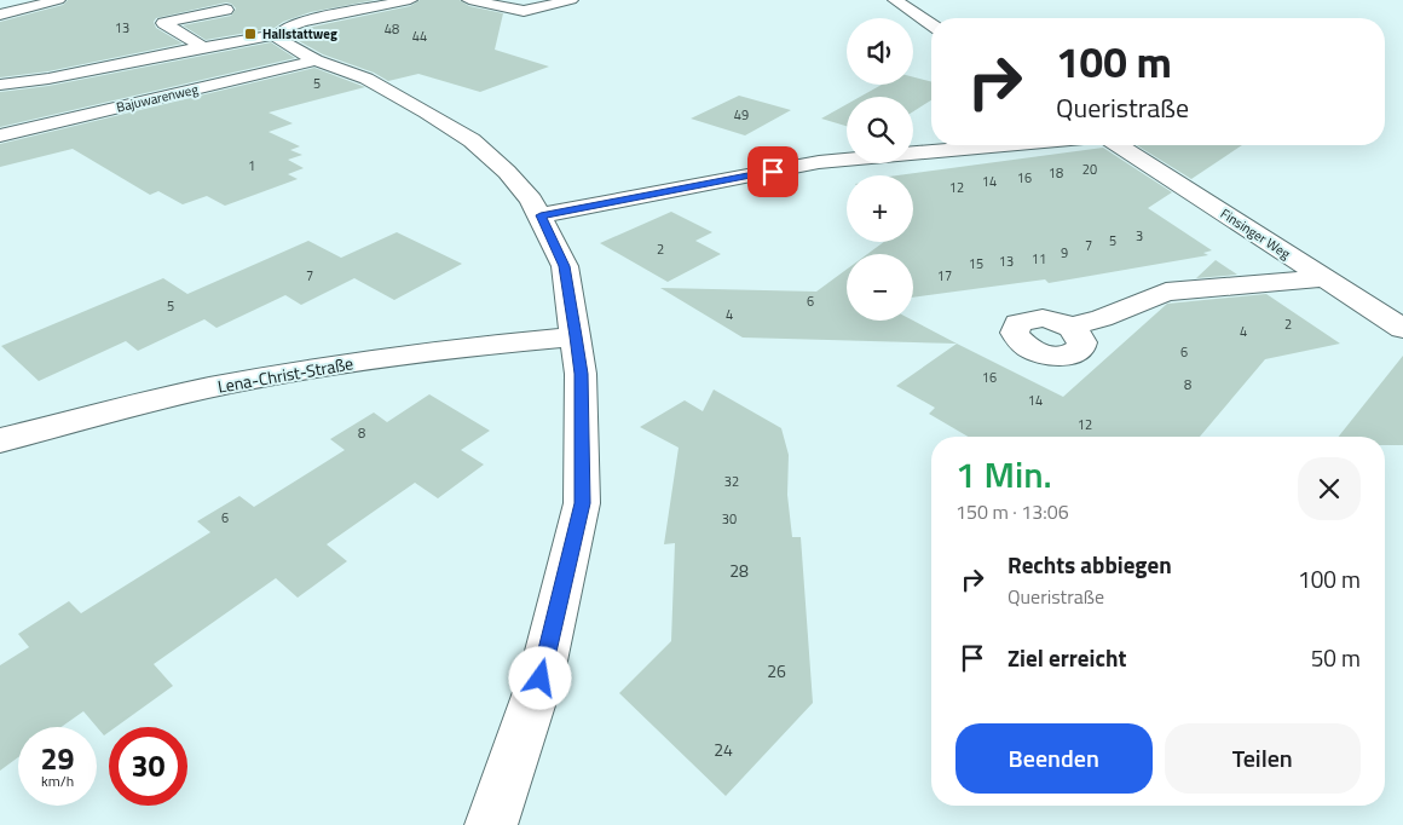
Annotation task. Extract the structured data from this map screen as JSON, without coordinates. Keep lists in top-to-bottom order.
{
  "streets": {
    "street": ["Bajuwarenweg", "Finsinger Weg", "Lena-Christ-Straße"]
  },
  "places": {
    "transit": ["Hallstattweg"]
  },
  "house_numbers": [
    "13",
    "48",
    "44",
    "5",
    "49",
    "1",
    "20",
    "18",
    "16",
    "14",
    "12",
    "3",
    "5",
    "7",
    "2",
    "9",
    "11",
    "13",
    "15",
    "7",
    "17",
    "6",
    "5",
    "4",
    "2",
    "4",
    "6",
    "16",
    "8",
    "14",
    "12",
    "8",
    "32",
    "6",
    "30",
    "28",
    "26",
    "24"
  ],
  "page": {
    "map_buttons": ["+", "−"],
    "turn": ["100 m", "Queristraße"],
    "heading": ["1 Min.", "150 m · 13:06"],
    "list": [
      {
        "name": "Rechts abbiegen",
        "note": "Queristraße",
        "value": "100 m"
      },
      {
        "name": "Ziel erreicht",
        "value": "50 m"
      }
    ],
    "buttons": ["Beenden", "Teilen"],
    "speed": "29 km/h",
    "limit": "30"
  }
}
